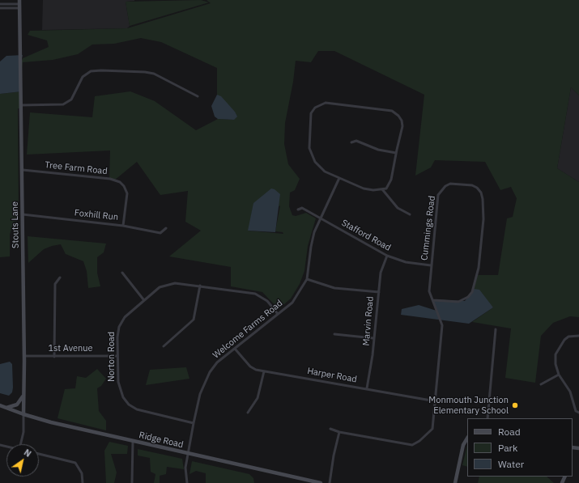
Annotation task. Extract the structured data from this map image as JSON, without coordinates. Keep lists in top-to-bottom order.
{
  "streets": {
    "street": [
      "Tree Farm Road",
      "Foxhill Run",
      "Stouts Lane",
      "Cummings Road",
      "Stafford Road",
      "Marvin Road",
      "Welcome Farms Road",
      "1st Avenue",
      "Norton Road",
      "Harper Road",
      "Ridge Road"
    ]
  },
  "crossings": [
    ["Tree Farm Road", "Foxhill Run"],
    ["Tree Farm Road", "Stouts Lane"],
    ["Foxhill Run", "Stouts Lane"],
    ["Stouts Lane", "1st Avenue"],
    ["Stouts Lane", "Ridge Road"],
    ["Cummings Road", "Stafford Road"],
    ["Cummings Road", "Harper Road"],
    ["Stafford Road", "Marvin Road"],
    ["Stafford Road", "Welcome Farms Road"],
    ["Marvin Road", "Harper Road"],
    ["Welcome Farms Road", "Norton Road"],
    ["Welcome Farms Road", "Harper Road"],
    ["Welcome Farms Road", "Ridge Road"],
    ["1st Avenue", "Norton Road"]
  ],
  "places": ["Monmouth Junction Elementary School"],
  "legend": ["Road", "Park", "Water"],
  "north": "top right"
}
